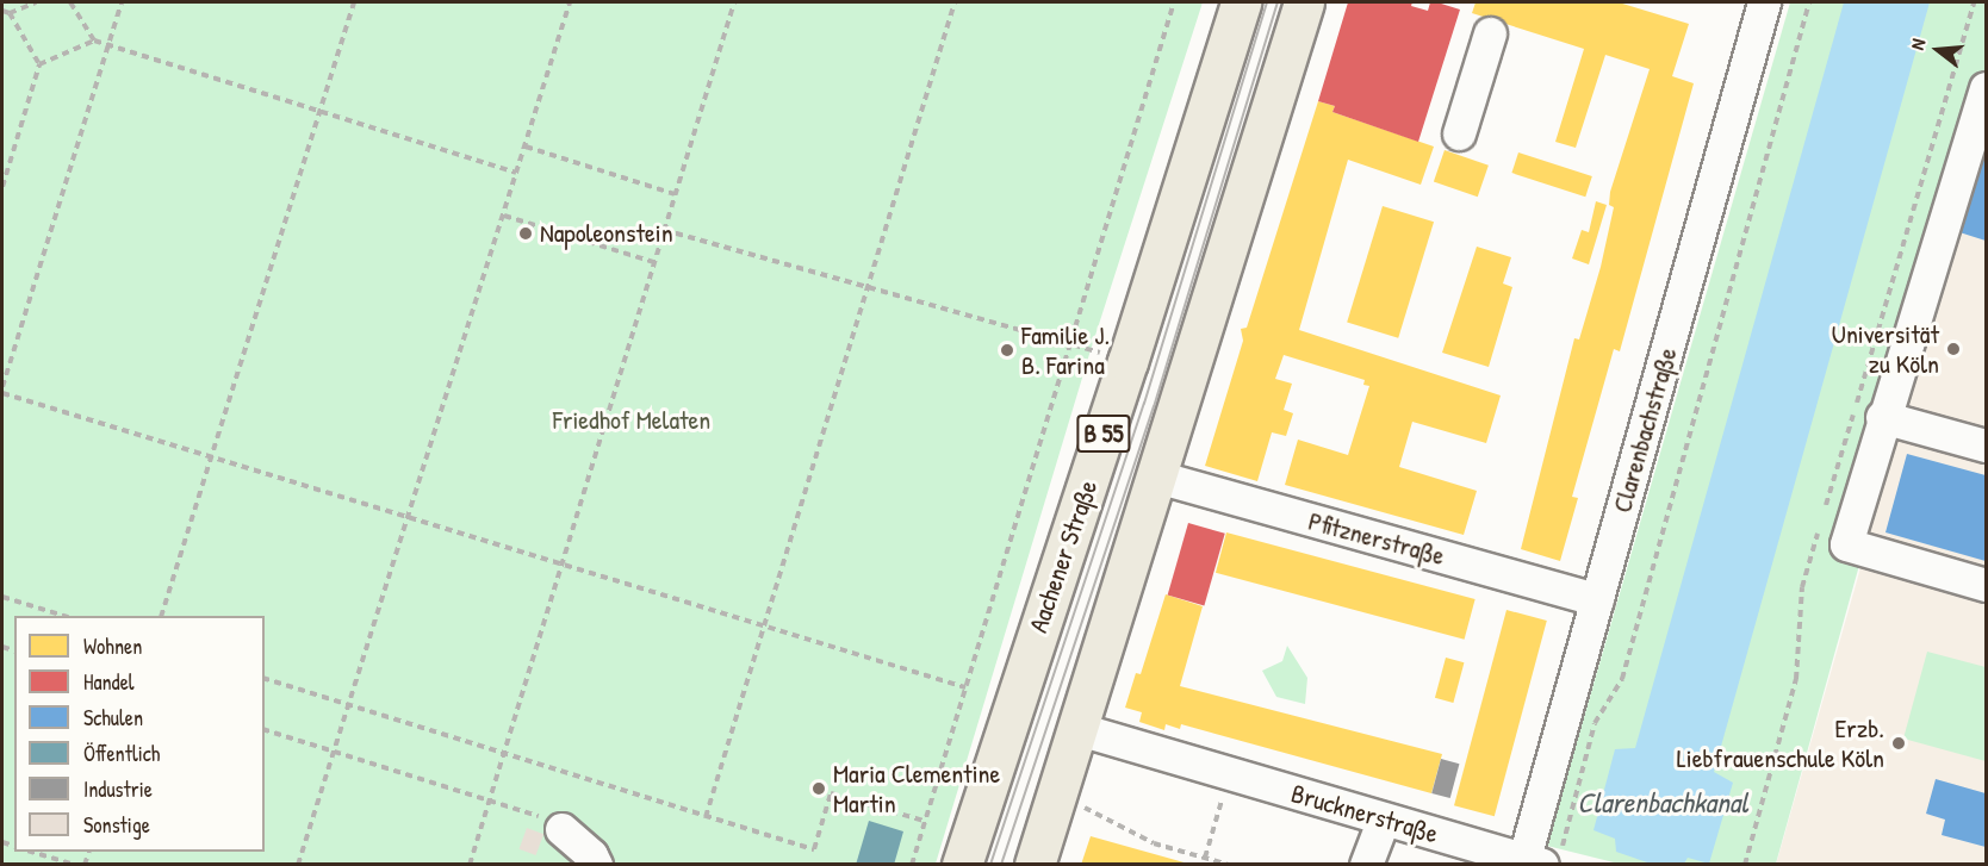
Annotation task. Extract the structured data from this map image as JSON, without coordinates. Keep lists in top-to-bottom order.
{
  "streets": {
    "main road": ["B 55", "Aachener Straße"],
    "street": ["Clarenbachstraße", "Pfitznerstraße", "Brucknerstraße"]
  },
  "crossings": [
    ["Clarenbachstraße", "Pfitznerstraße"],
    ["Clarenbachstraße", "Brucknerstraße"],
    ["B 55", "Pfitznerstraße"],
    ["B 55", "Brucknerstraße"]
  ],
  "water": ["Clarenbachkanal"],
  "parks": ["Friedhof Melaten"],
  "places": [
    "Napoleonstein",
    "Universität zu Köln",
    "Familie J. B. Farina",
    "Erzb. Liebfrauenschule Köln",
    "Maria Clementine Martin"
  ],
  "legend": [
    "Wohnen",
    "Handel",
    "Schulen",
    "Öffentlich",
    "Industrie",
    "Sonstige"
  ],
  "north": "left"
}
